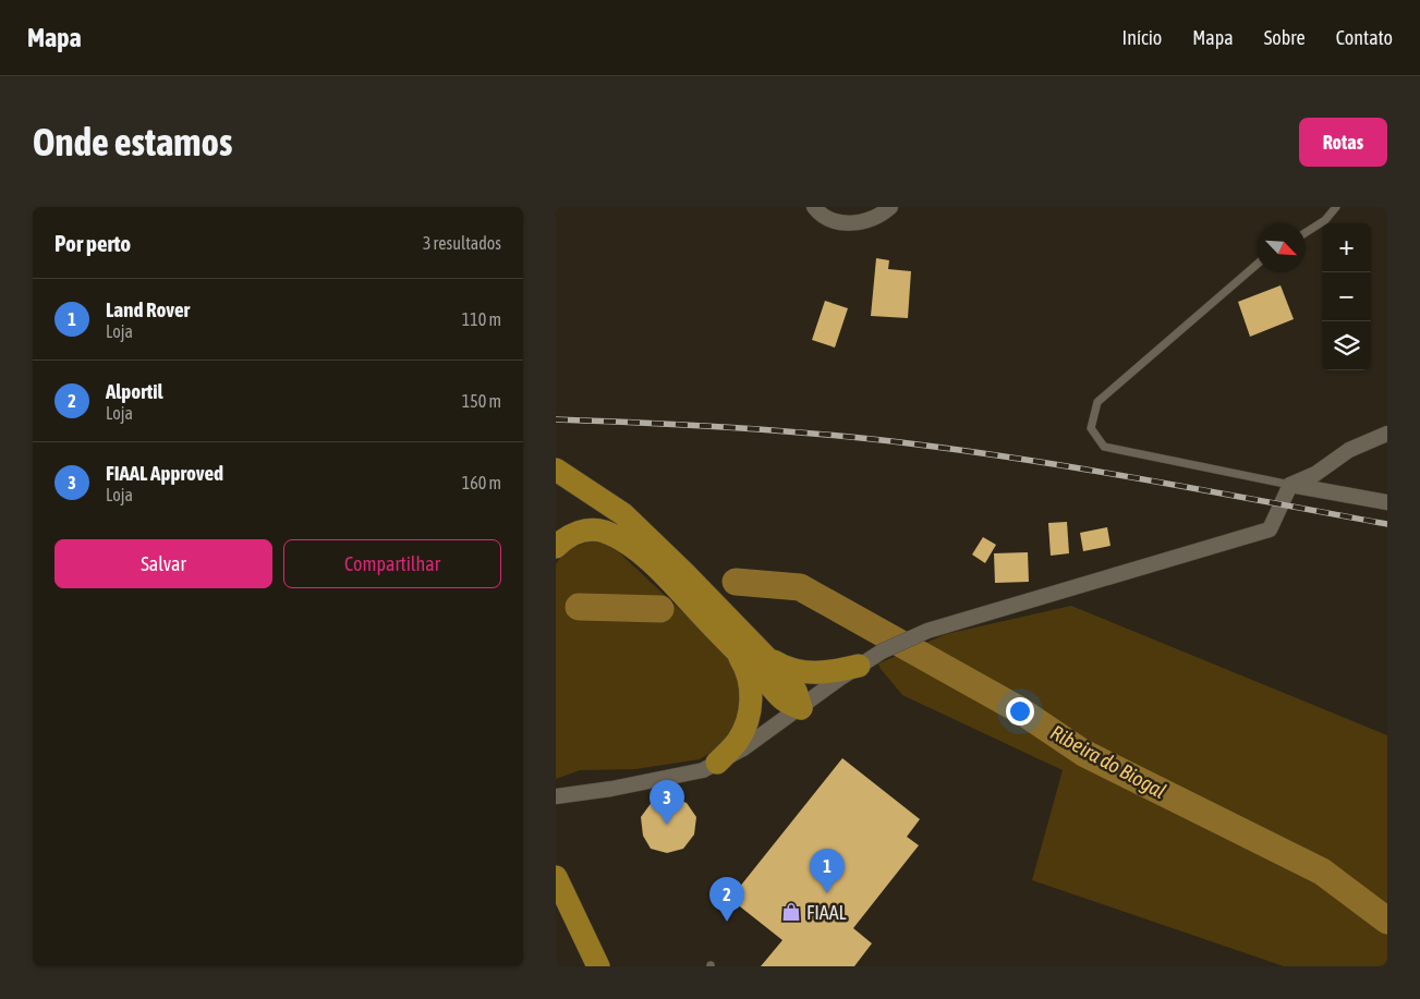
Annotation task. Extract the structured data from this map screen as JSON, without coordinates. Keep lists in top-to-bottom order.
{
  "water": ["Ribeira do Biogal"],
  "places": {
    "shop": ["FIAAL"]
  },
  "north": "bottom right",
  "page": {
    "header": "Mapa",
    "nav": [
      "Início",
      "Mapa",
      "Sobre",
      "Contato"
    ],
    "buttons": [
      "Rotas",
      ["Salvar", "Compartilhar"]
    ],
    "title": "Onde estamos",
    "heading": ["Por perto", "3 resultados"],
    "map_buttons": ["+", "−"],
    "list": [
      {
        "mark": "1",
        "name": "Land Rover",
        "note": "Loja",
        "value": "110 m"
      },
      {
        "mark": "2",
        "name": "Alportil",
        "note": "Loja",
        "value": "150 m"
      },
      {
        "mark": "3",
        "name": "FIAAL Approved",
        "note": "Loja",
        "value": "160 m"
      }
    ],
    "pins": ["3", "1", "2"]
  }
}
